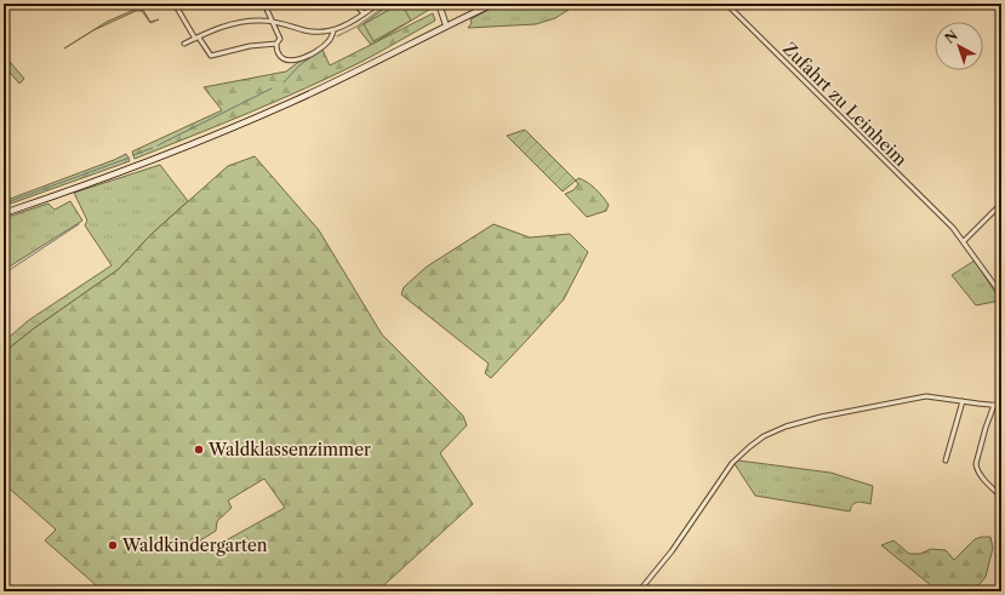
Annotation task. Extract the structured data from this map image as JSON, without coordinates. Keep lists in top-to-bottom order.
{
  "streets": {
    "street": ["Zufahrt zu Leinheim"]
  },
  "places": ["Waldklassenzimmer", "Waldkindergarten"],
  "north": "top left"
}
